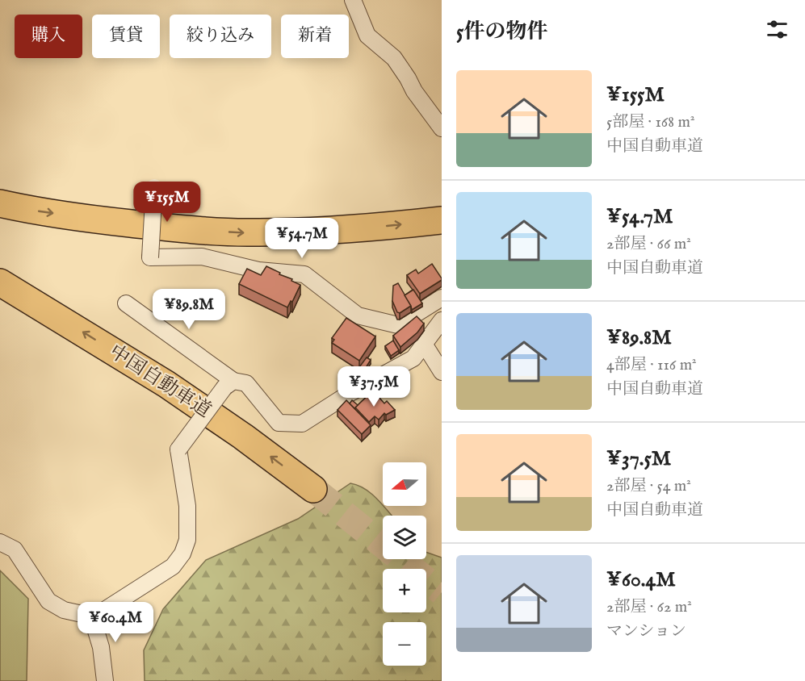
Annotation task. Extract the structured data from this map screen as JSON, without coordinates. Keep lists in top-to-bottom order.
{
  "streets": {
    "highway": ["中国自動車道"]
  },
  "one_way": ["中国自動車道"],
  "north": "left",
  "page": {
    "heading": "5件の物件",
    "chip": [
      "購入",
      "賃貸",
      "絞り込み",
      "新着"
    ],
    "list": [
      {
        "name": "¥155M",
        "note": "5部屋 · 168 m² · 中国自動車道"
      },
      {
        "name": "¥54.7M",
        "note": "2部屋 · 66 m² · 中国自動車道"
      },
      {
        "name": "¥89.8M",
        "note": "4部屋 · 116 m² · 中国自動車道"
      },
      {
        "name": "¥37.5M",
        "note": "2部屋 · 54 m² · 中国自動車道"
      },
      {
        "name": "¥60.4M",
        "note": "2部屋 · 62 m² · マンション"
      }
    ],
    "price": [
      "¥155M",
      "¥54.7M",
      "¥89.8M",
      "¥37.5M",
      "¥60.4M"
    ],
    "map_buttons": ["+", "−"]
  }
}
